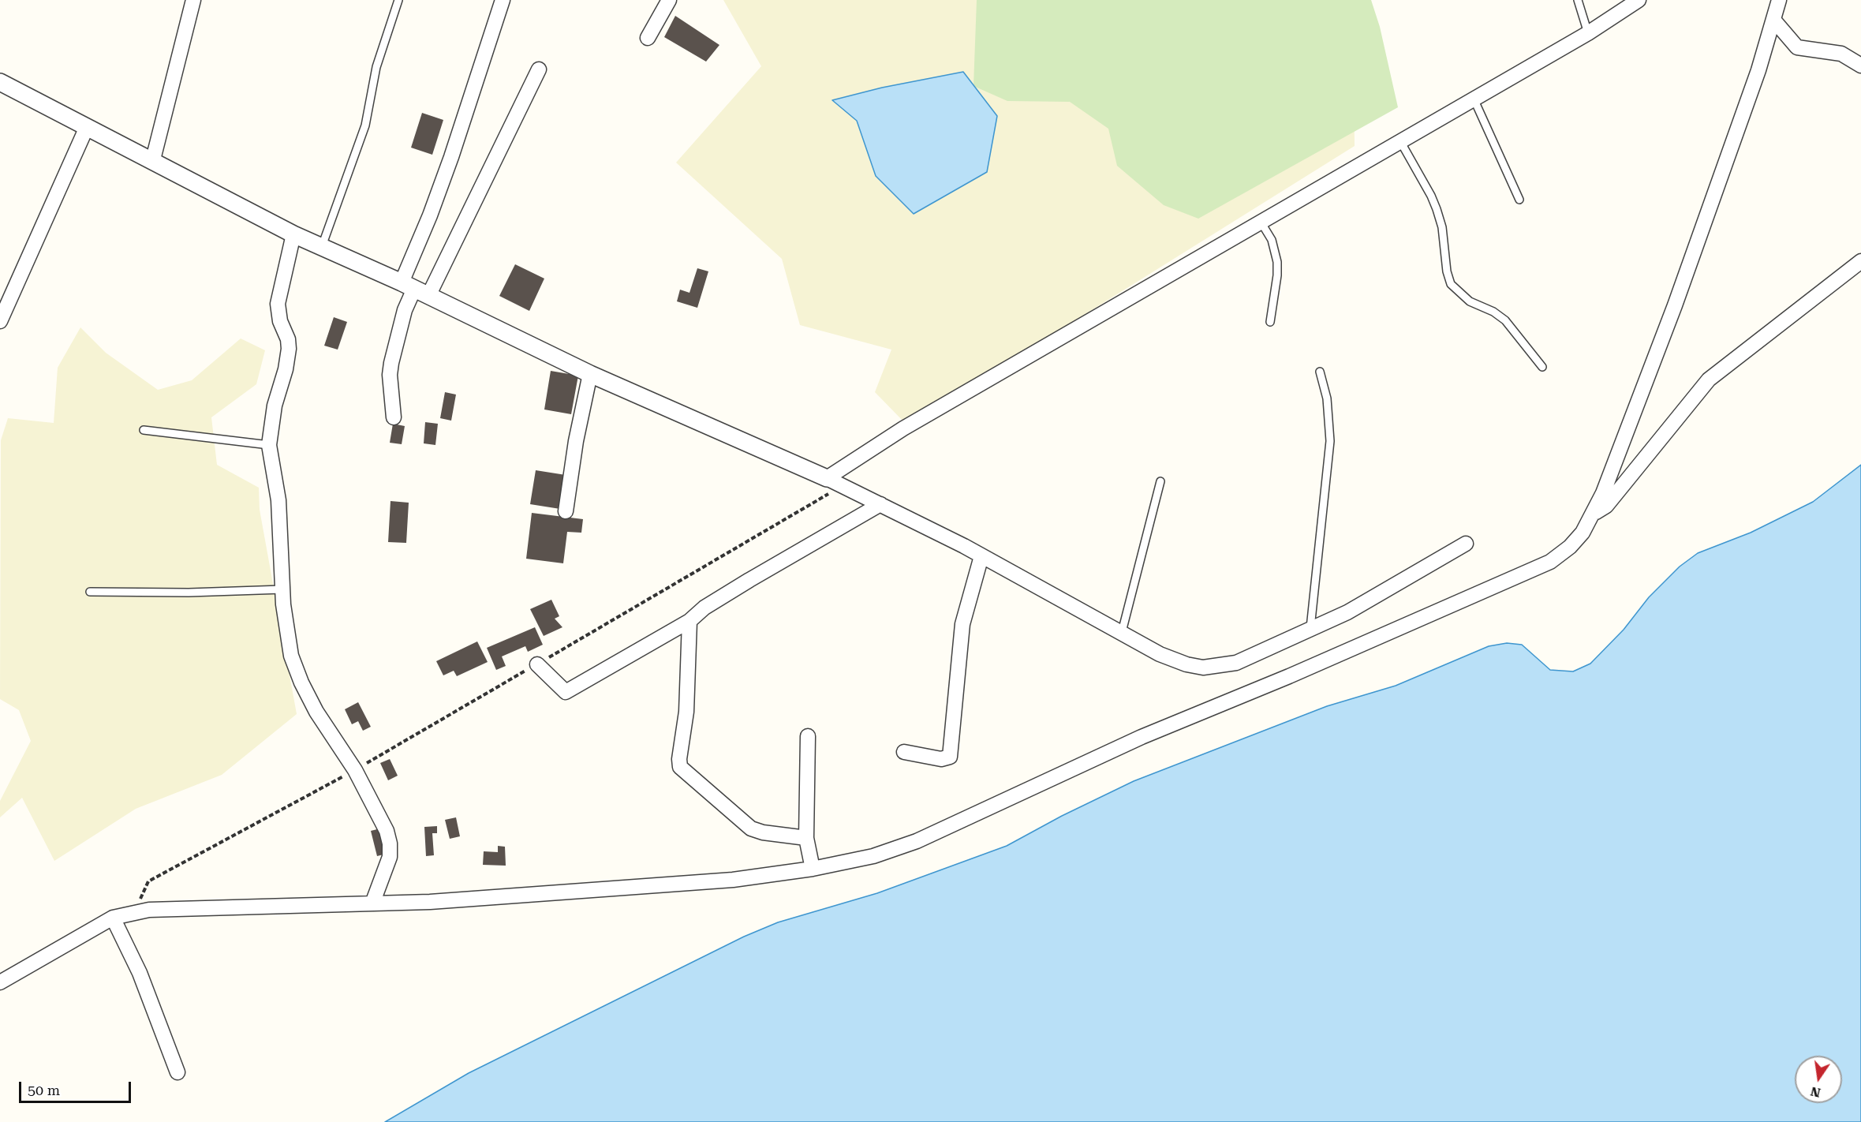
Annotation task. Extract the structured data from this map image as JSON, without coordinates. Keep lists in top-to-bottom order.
{
  "scale_bar": "50 m",
  "north": "bottom"
}
